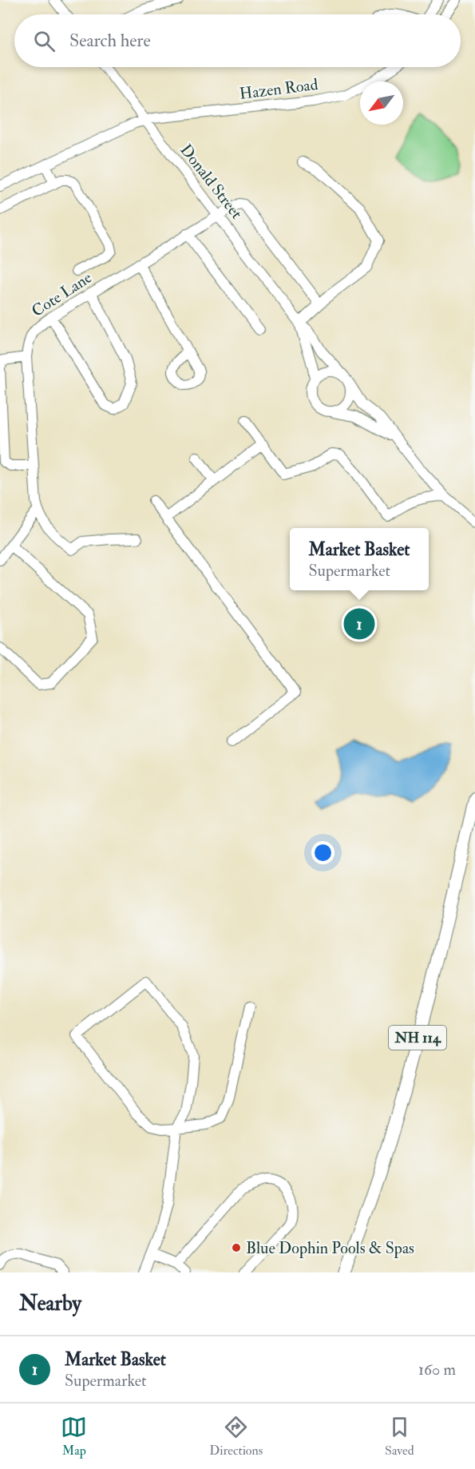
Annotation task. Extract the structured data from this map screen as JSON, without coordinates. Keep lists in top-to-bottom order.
{
  "streets": {
    "main road": ["NH 114"],
    "street": ["Hazen Road", "Donald Street", "Cote Lane"]
  },
  "crossings": [
    ["Hazen Road", "Donald Street"],
    ["Donald Street", "Cote Lane"]
  ],
  "places": ["Blue Dophin Pools & Spas"],
  "north": "bottom left",
  "page": {
    "search": "Search here",
    "popup": ["Market Basket", "Supermarket"],
    "pins": "1",
    "heading": "Nearby",
    "list": [
      {
        "mark": "1",
        "name": "Market Basket",
        "note": "Supermarket",
        "value": "160 m"
      }
    ],
    "nav": ["Map", "Directions", "Saved"]
  }
}
